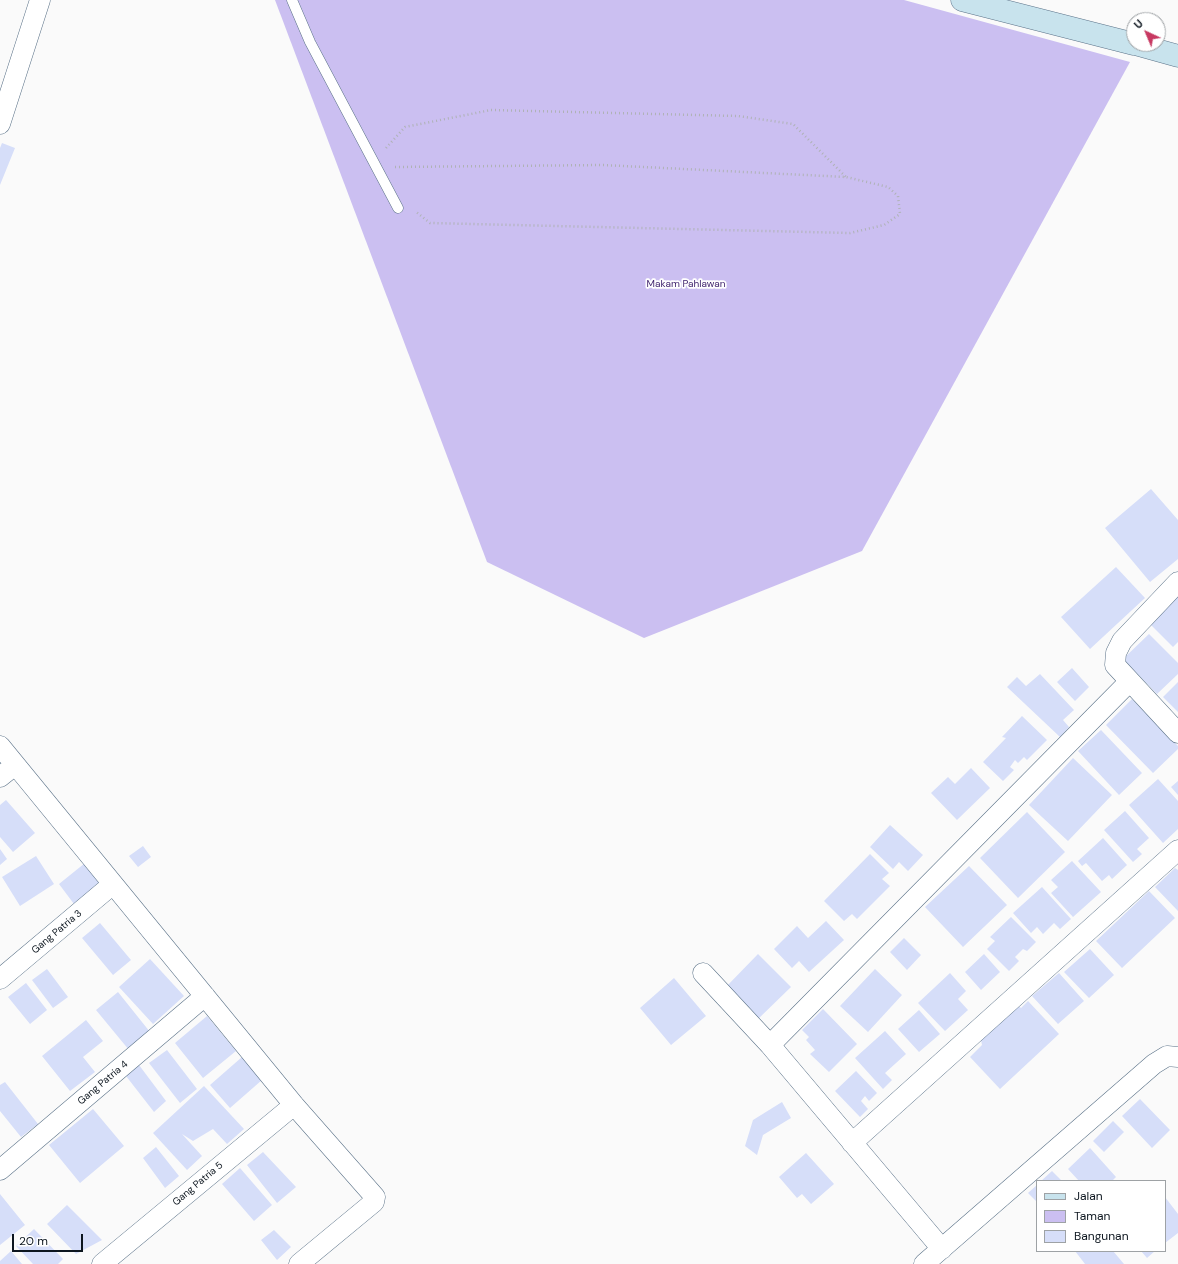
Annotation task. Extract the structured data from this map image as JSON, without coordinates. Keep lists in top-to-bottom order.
{
  "streets": {
    "street": ["Gang Patria 3", "Gang Patria 4", "Gang Patria 5"]
  },
  "parks": ["Makam Pahlawan"],
  "legend": ["Jalan", "Taman", "Bangunan"],
  "scale_bar": "20 m",
  "north": "top left"
}
